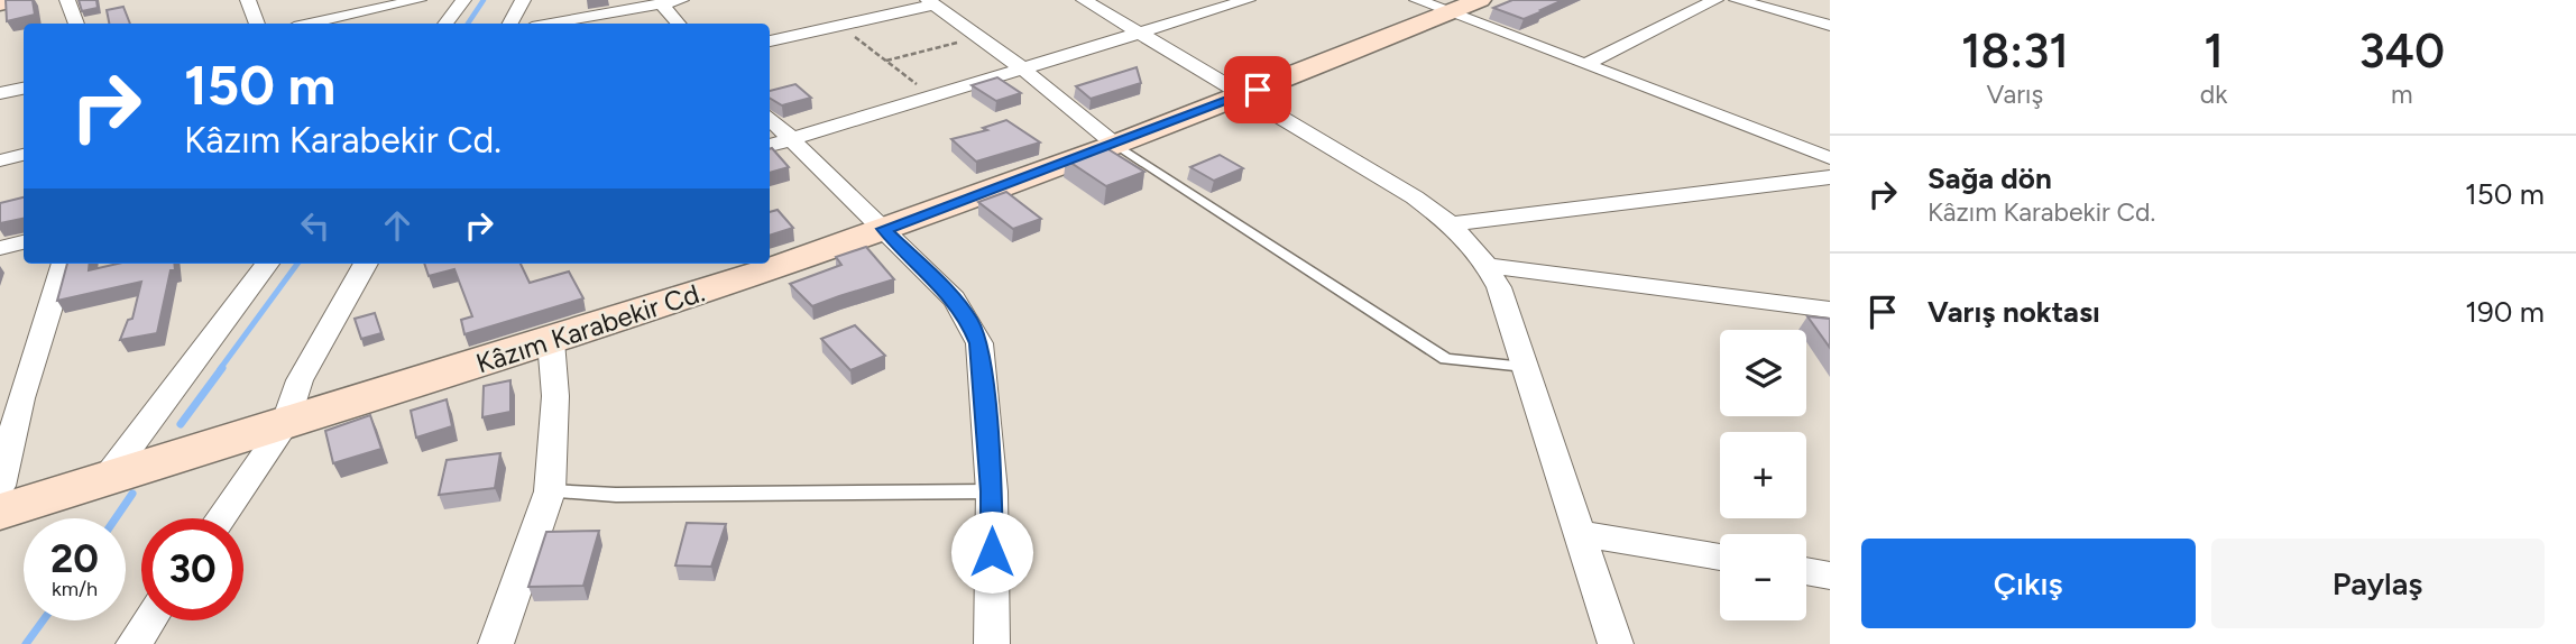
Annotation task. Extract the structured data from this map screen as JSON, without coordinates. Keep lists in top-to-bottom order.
{
  "streets": {
    "street": ["Kâzım Karabekir Cd."]
  },
  "page": {
    "eta": [
      "18:31",
      "Varış",
      "1",
      "dk",
      "340",
      "m"
    ],
    "turn": ["150 m", "Kâzım Karabekir Cd."],
    "list": [
      {
        "name": "Sağa dön",
        "note": "Kâzım Karabekir Cd.",
        "value": "150 m"
      },
      {
        "name": "Varış noktası",
        "value": "190 m"
      }
    ],
    "map_buttons": ["+", "−"],
    "speed": "20 km/h",
    "limit": "30",
    "buttons": ["Çıkış", "Paylaş"]
  }
}
